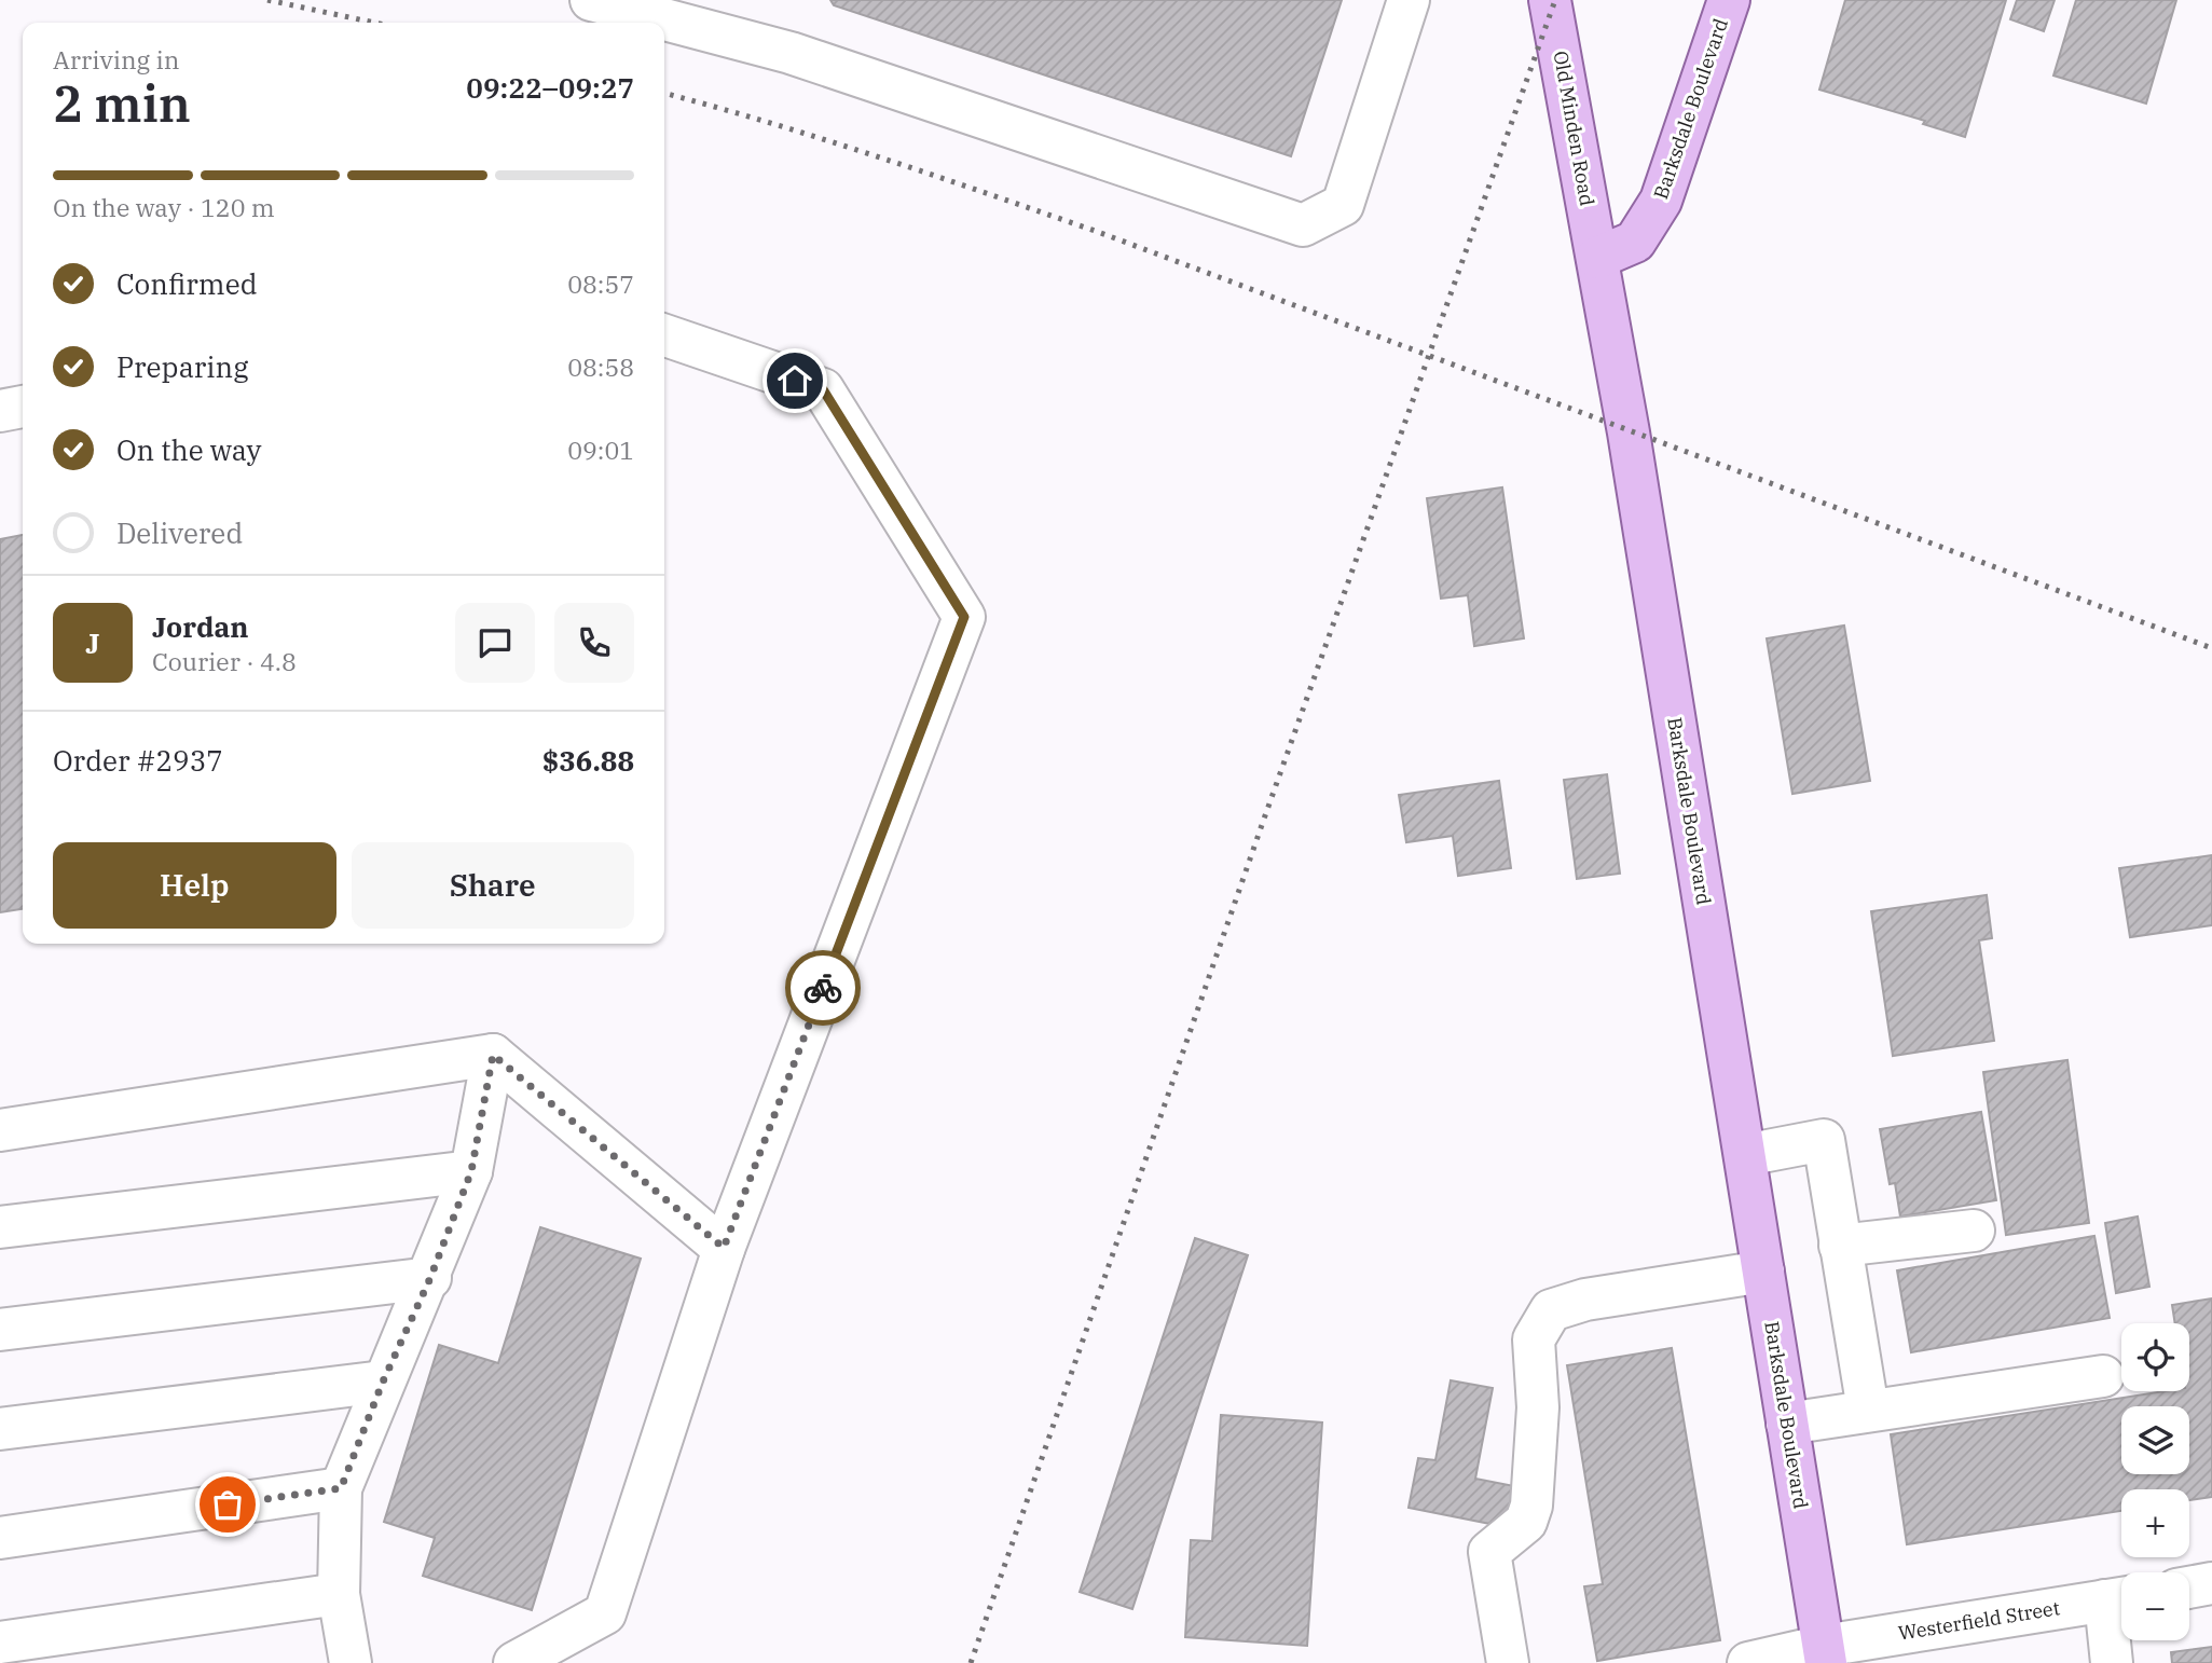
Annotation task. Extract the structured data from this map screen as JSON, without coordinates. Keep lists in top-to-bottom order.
{
  "streets": {
    "main road": ["Barksdale Boulevard", "Old Minden Road"],
    "street": ["Westerfield Street"]
  },
  "crossings": [
    ["Barksdale Boulevard", "Old Minden Road"],
    ["Barksdale Boulevard", "Westerfield Street"]
  ],
  "page": {
    "heading": ["2 min", "Arriving in", "09:22–09:27"],
    "panel": [
      "Jordan",
      "Courier · 4.8",
      "Order #2937",
      "$36.88"
    ],
    "bar": "On the way · 120 m",
    "list": [
      ["Confirmed", "08:57"],
      ["Preparing", "08:58"],
      ["On the way", "09:01"],
      "Delivered"
    ],
    "round": "J",
    "buttons": ["Help", "Share"],
    "map_buttons": ["+", "−"]
  }
}
